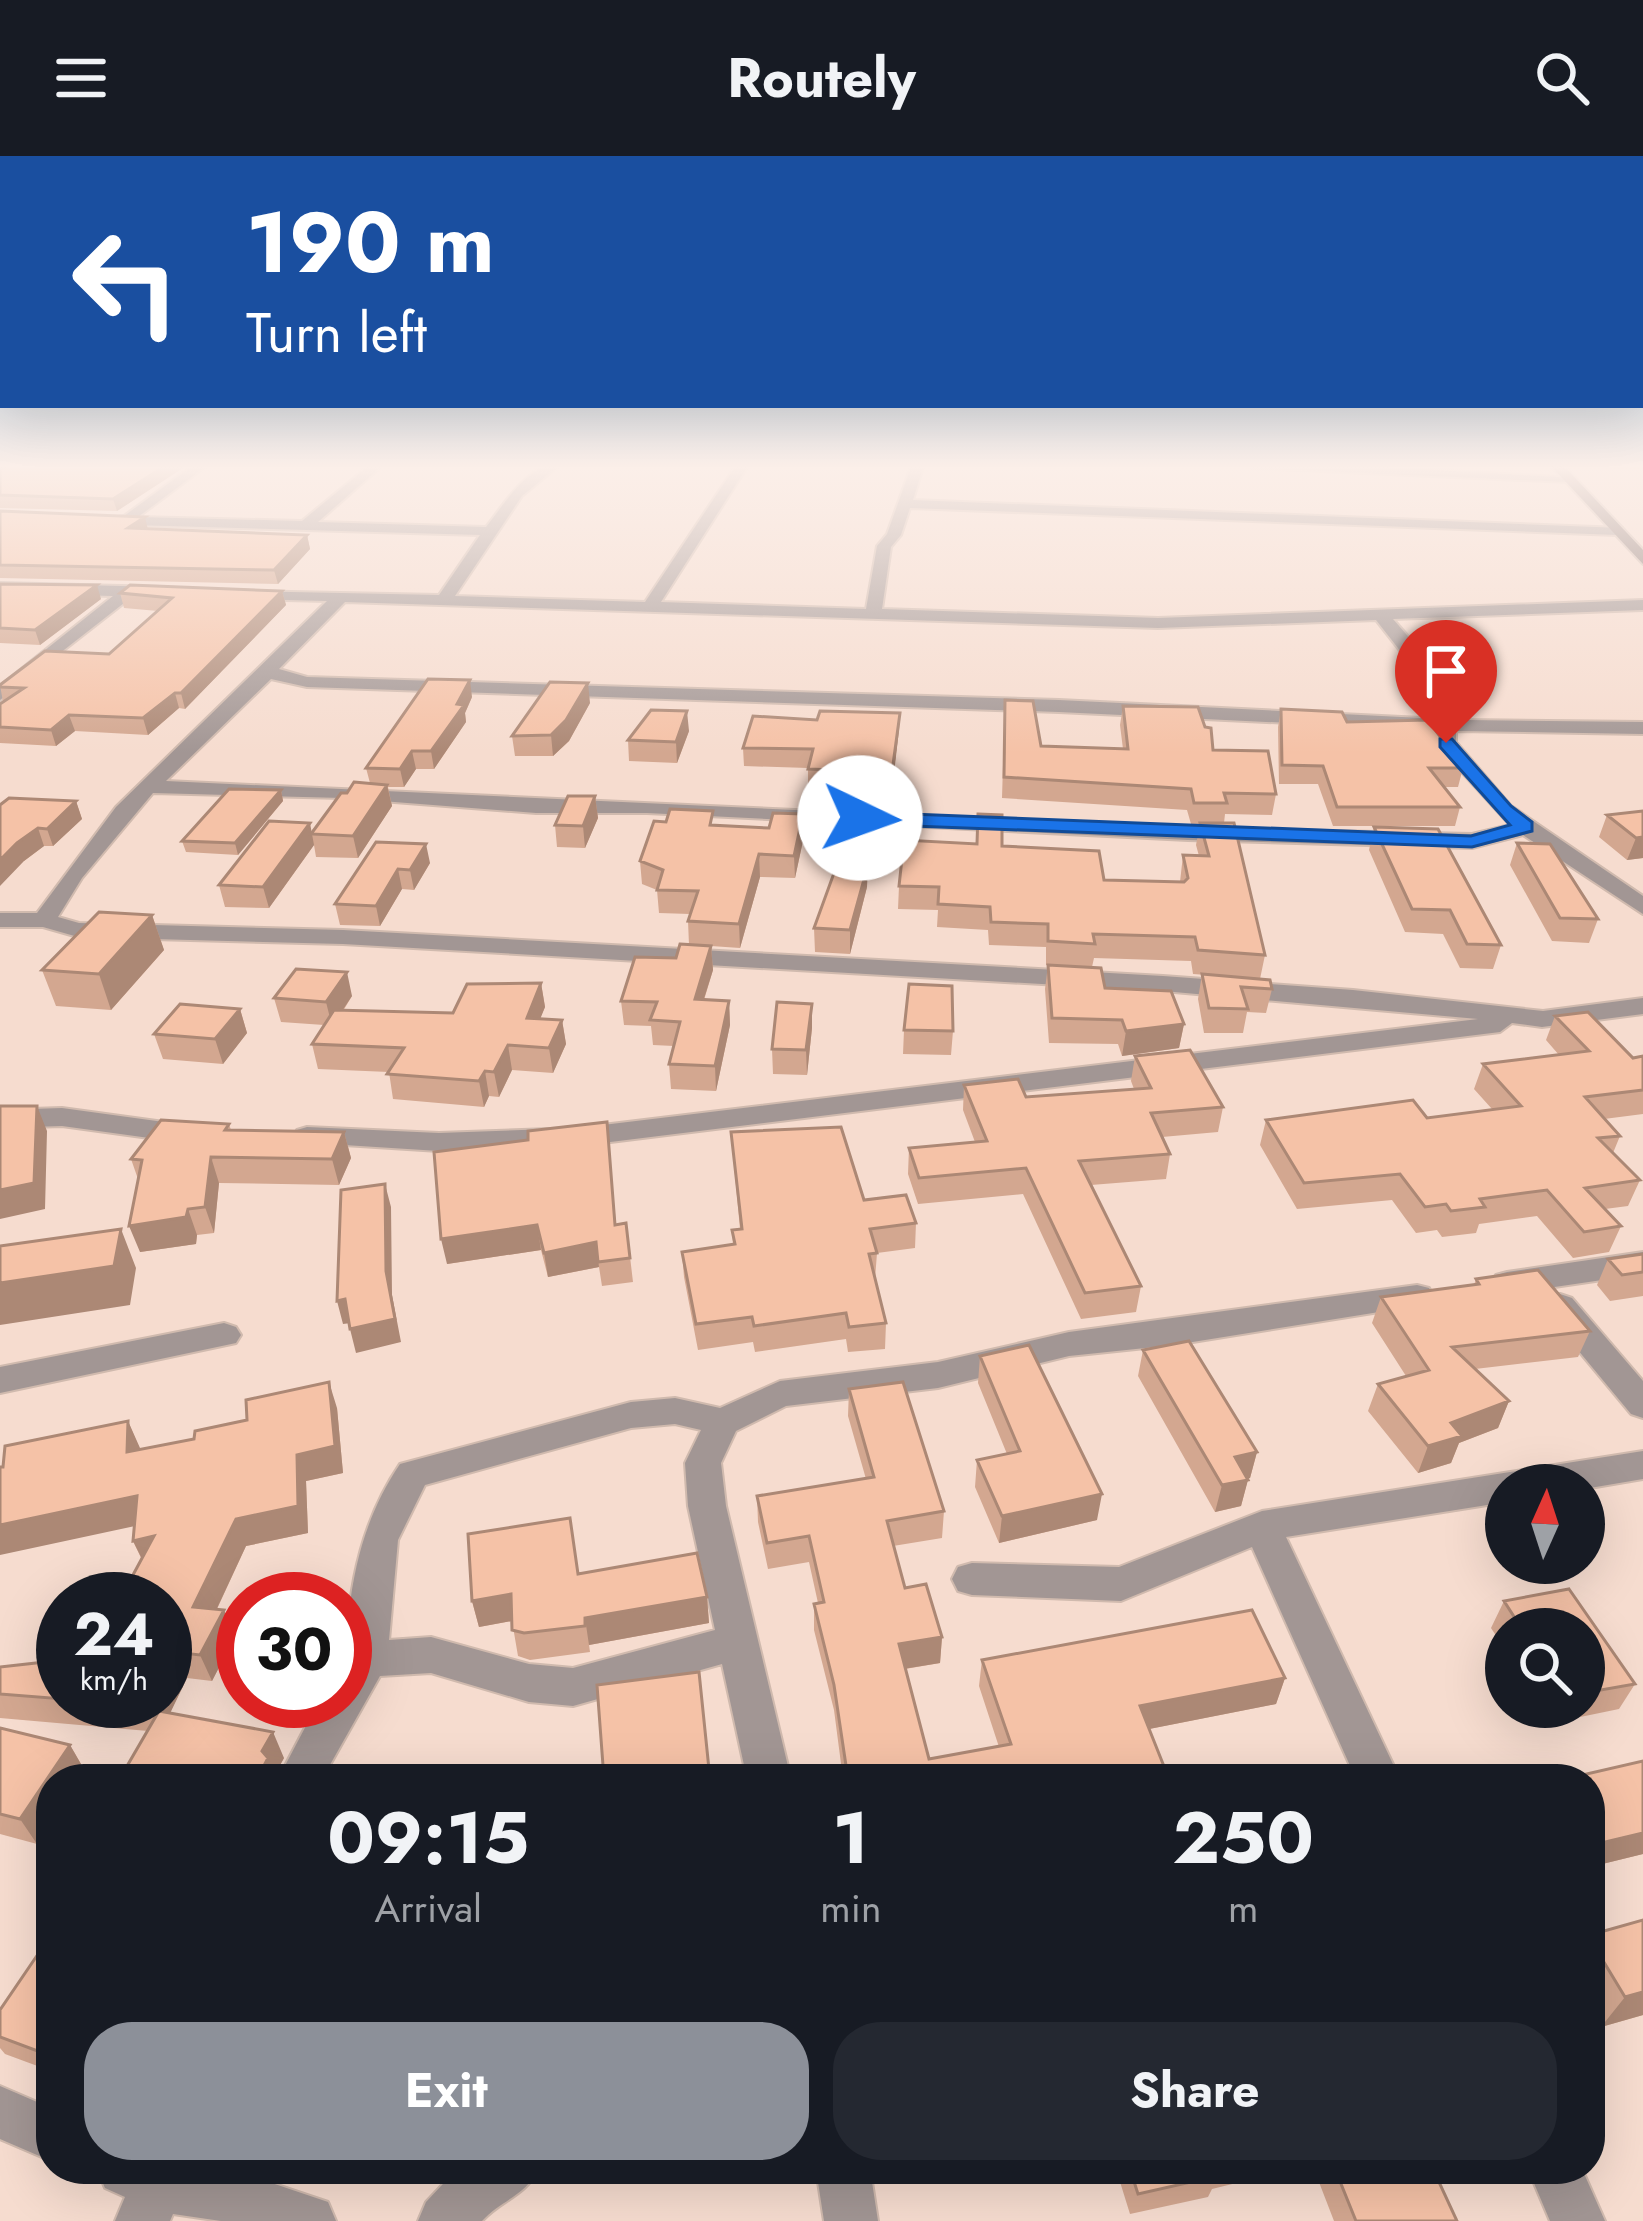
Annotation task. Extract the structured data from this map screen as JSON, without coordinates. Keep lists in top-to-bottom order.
{
  "north": "top",
  "page": {
    "header": "Routely",
    "turn": ["190 m", "Turn left"],
    "speed": "24 km/h",
    "limit": "30",
    "eta": [
      "09:15",
      "Arrival",
      "1",
      "min",
      "250",
      "m"
    ],
    "buttons": ["Exit", "Share"]
  }
}
